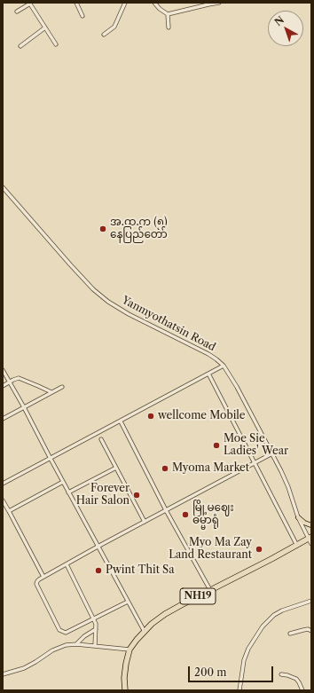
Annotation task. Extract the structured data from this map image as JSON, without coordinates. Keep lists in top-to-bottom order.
{
  "streets": {
    "highway": ["NH19"],
    "street": ["Yanmyothatsin Road"]
  },
  "crossings": [
    ["Yanmyothatsin Road", "NH19"]
  ],
  "places": [
    "အ.ထ.က (၅) နေပြည်တော်",
    "wellcome Mobile",
    "Moe Sie Ladies' Wear",
    "Myoma Market",
    "Forever Hair Salon",
    "မြို့မဈေး ဓမ္မာရုံ",
    "Myo Ma Zay Land Restaurant",
    "Pwint Thit Sa"
  ],
  "scale_bar": "200 m",
  "north": "top left"
}
